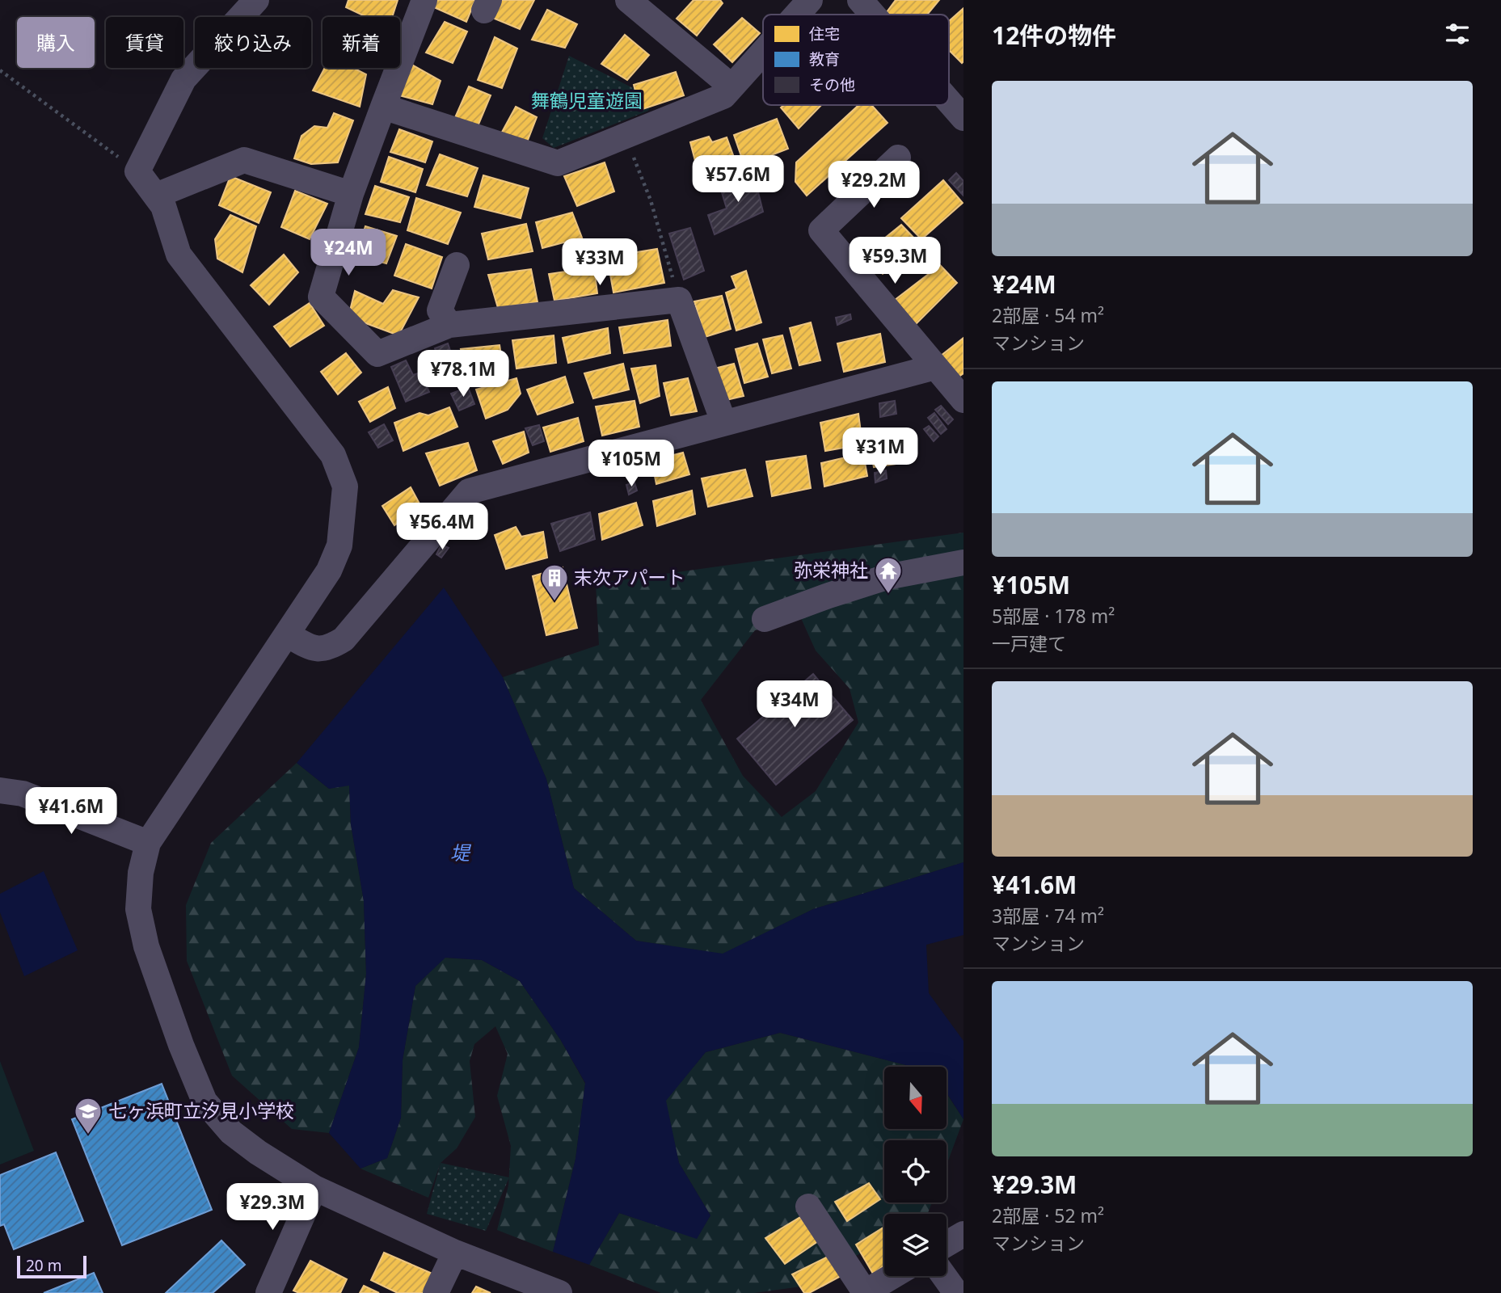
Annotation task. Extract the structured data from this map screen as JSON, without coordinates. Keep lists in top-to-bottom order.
{
  "water": ["堤"],
  "parks": ["舞鶴児童遊園"],
  "places": {
    "temple": ["弥栄神社"],
    "building": ["末次アパート"],
    "school or university": ["七ヶ浜町立汐見小学校"]
  },
  "legend": ["住宅", "教育", "その他"],
  "scale_bar": "20 m",
  "north": "bottom",
  "page": {
    "heading": "12件の物件",
    "chip": [
      "購入",
      "賃貸",
      "絞り込み",
      "新着"
    ],
    "list": [
      {
        "name": "¥24M",
        "note": "2部屋 · 54 m² · マンション"
      },
      {
        "name": "¥105M",
        "note": "5部屋 · 178 m² · 一戸建て"
      },
      {
        "name": "¥41.6M",
        "note": "3部屋 · 74 m² · マンション"
      },
      {
        "name": "¥29.3M",
        "note": "2部屋 · 52 m² · マンション"
      }
    ],
    "price": [
      "¥57.6M",
      "¥29.2M",
      "¥24M",
      "¥59.3M",
      "¥33M",
      "¥78.1M",
      "¥31M",
      "¥105M",
      "¥56.4M",
      "¥34M",
      "¥41.6M",
      "¥29.3M"
    ],
    "scale": "20 m"
  }
}
